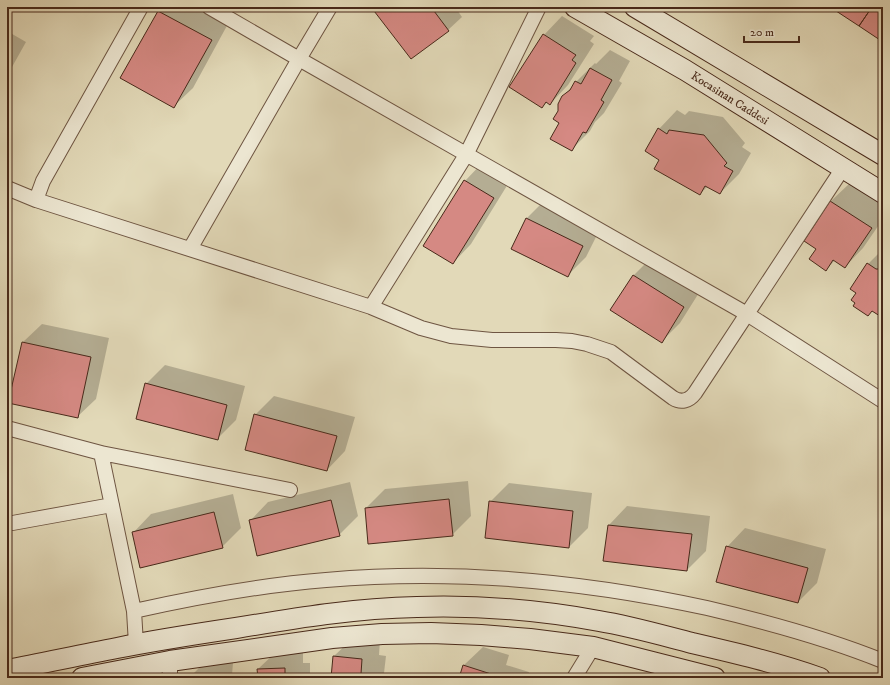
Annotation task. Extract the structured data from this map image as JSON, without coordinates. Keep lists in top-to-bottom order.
{
  "streets": {
    "street": ["Kocasinan Caddesi"]
  },
  "scale_bar": "20 m"
}
